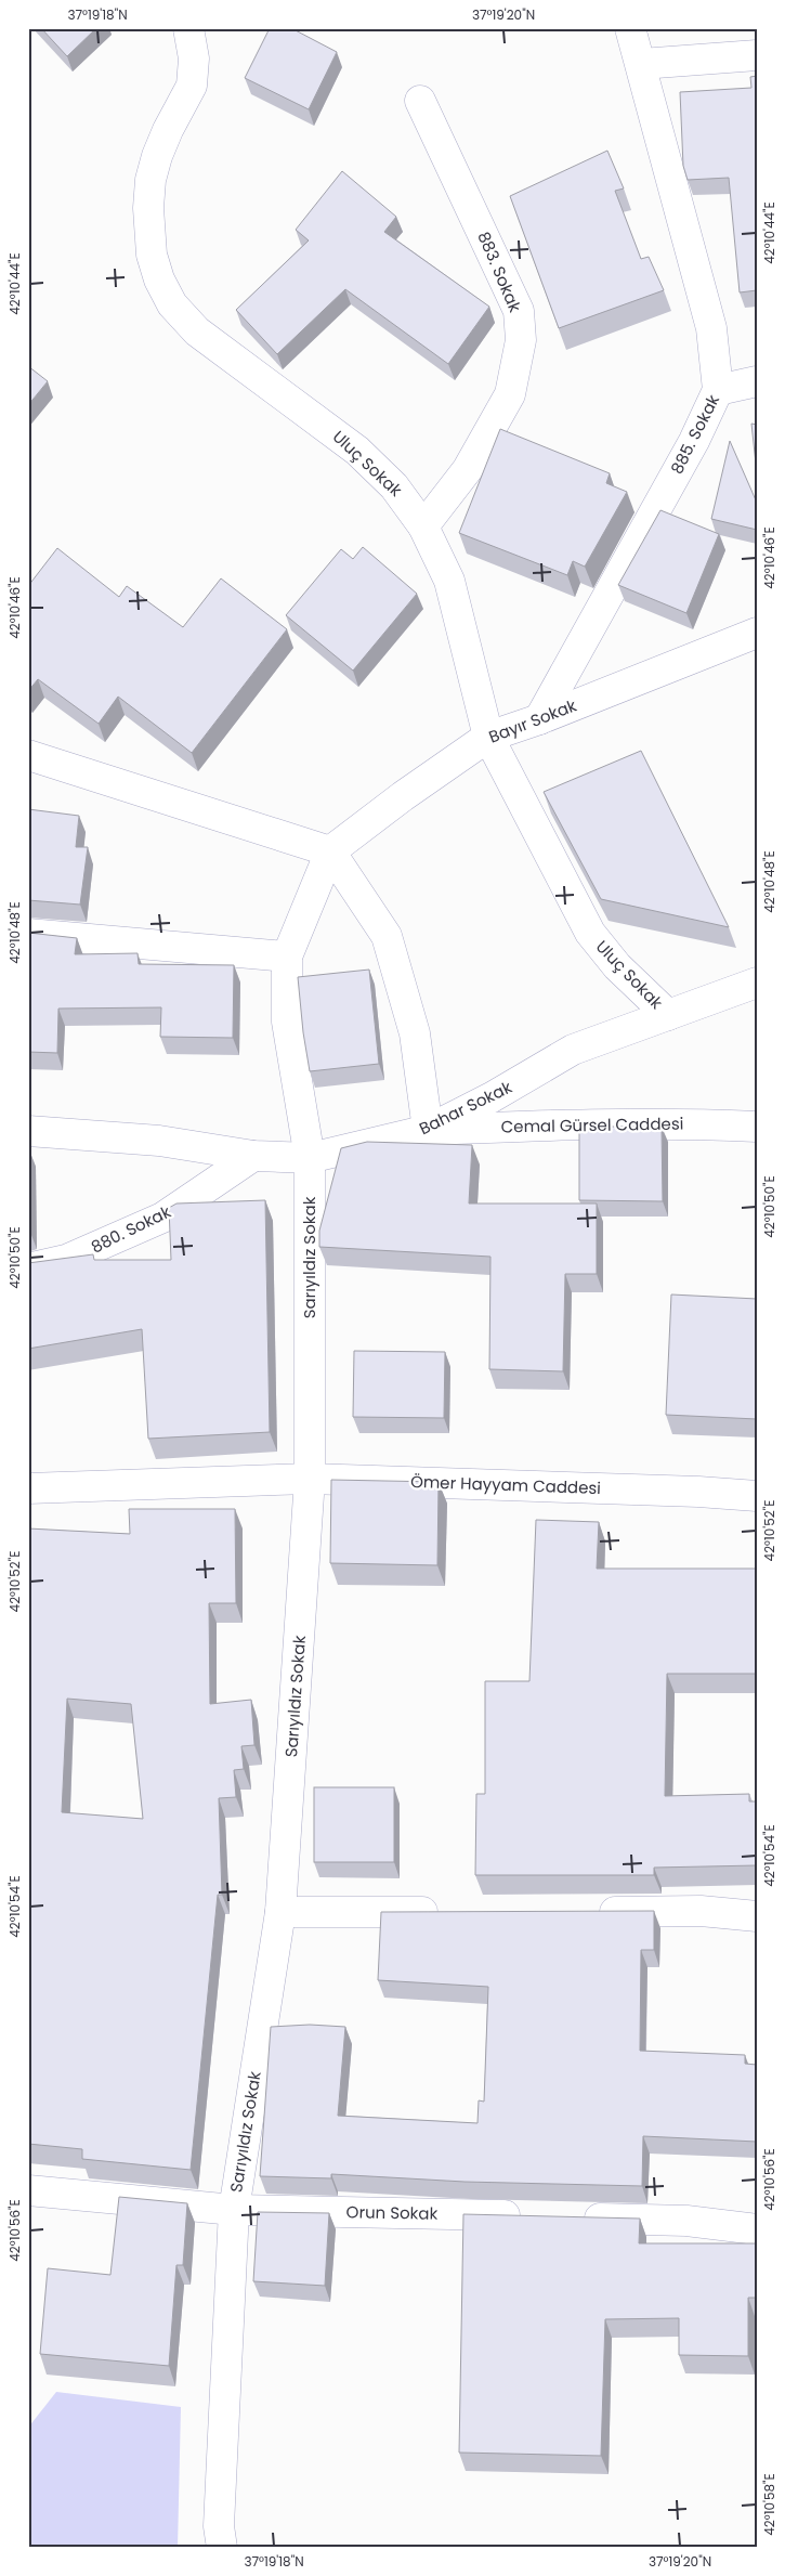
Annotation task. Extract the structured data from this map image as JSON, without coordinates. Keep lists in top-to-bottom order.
{
  "streets": {
    "street": [
      "883. Sokak",
      "885. Sokak",
      "Uluç Sokak",
      "Bayır Sokak",
      "Bahar Sokak",
      "Cemal Gürsel Caddesi",
      "880. Sokak",
      "Sarıyıldız Sokak",
      "Ömer Hayyam Caddesi",
      "Orun Sokak"
    ]
  },
  "crossings": [
    ["883. Sokak", "Uluç Sokak"],
    ["885. Sokak", "Bayır Sokak"],
    ["Uluç Sokak", "Bayır Sokak"],
    ["Uluç Sokak", "Bahar Sokak"],
    ["Bayır Sokak", "Sarıyıldız Sokak"],
    ["Bahar Sokak", "Cemal Gürsel Caddesi"],
    ["Bahar Sokak", "880. Sokak"],
    ["Bahar Sokak", "Sarıyıldız Sokak"],
    ["Sarıyıldız Sokak", "Ömer Hayyam Caddesi"],
    ["Sarıyıldız Sokak", "Orun Sokak"]
  ],
  "coordinates": [
    "37°19'18\"N",
    "37°19'20\"N",
    "42°10'44\"E",
    "42°10'46\"E",
    "42°10'48\"E",
    "42°10'50\"E",
    "42°10'52\"E",
    "42°10'54\"E",
    "42°10'56\"E",
    "42°10'58\"E"
  ]
}
